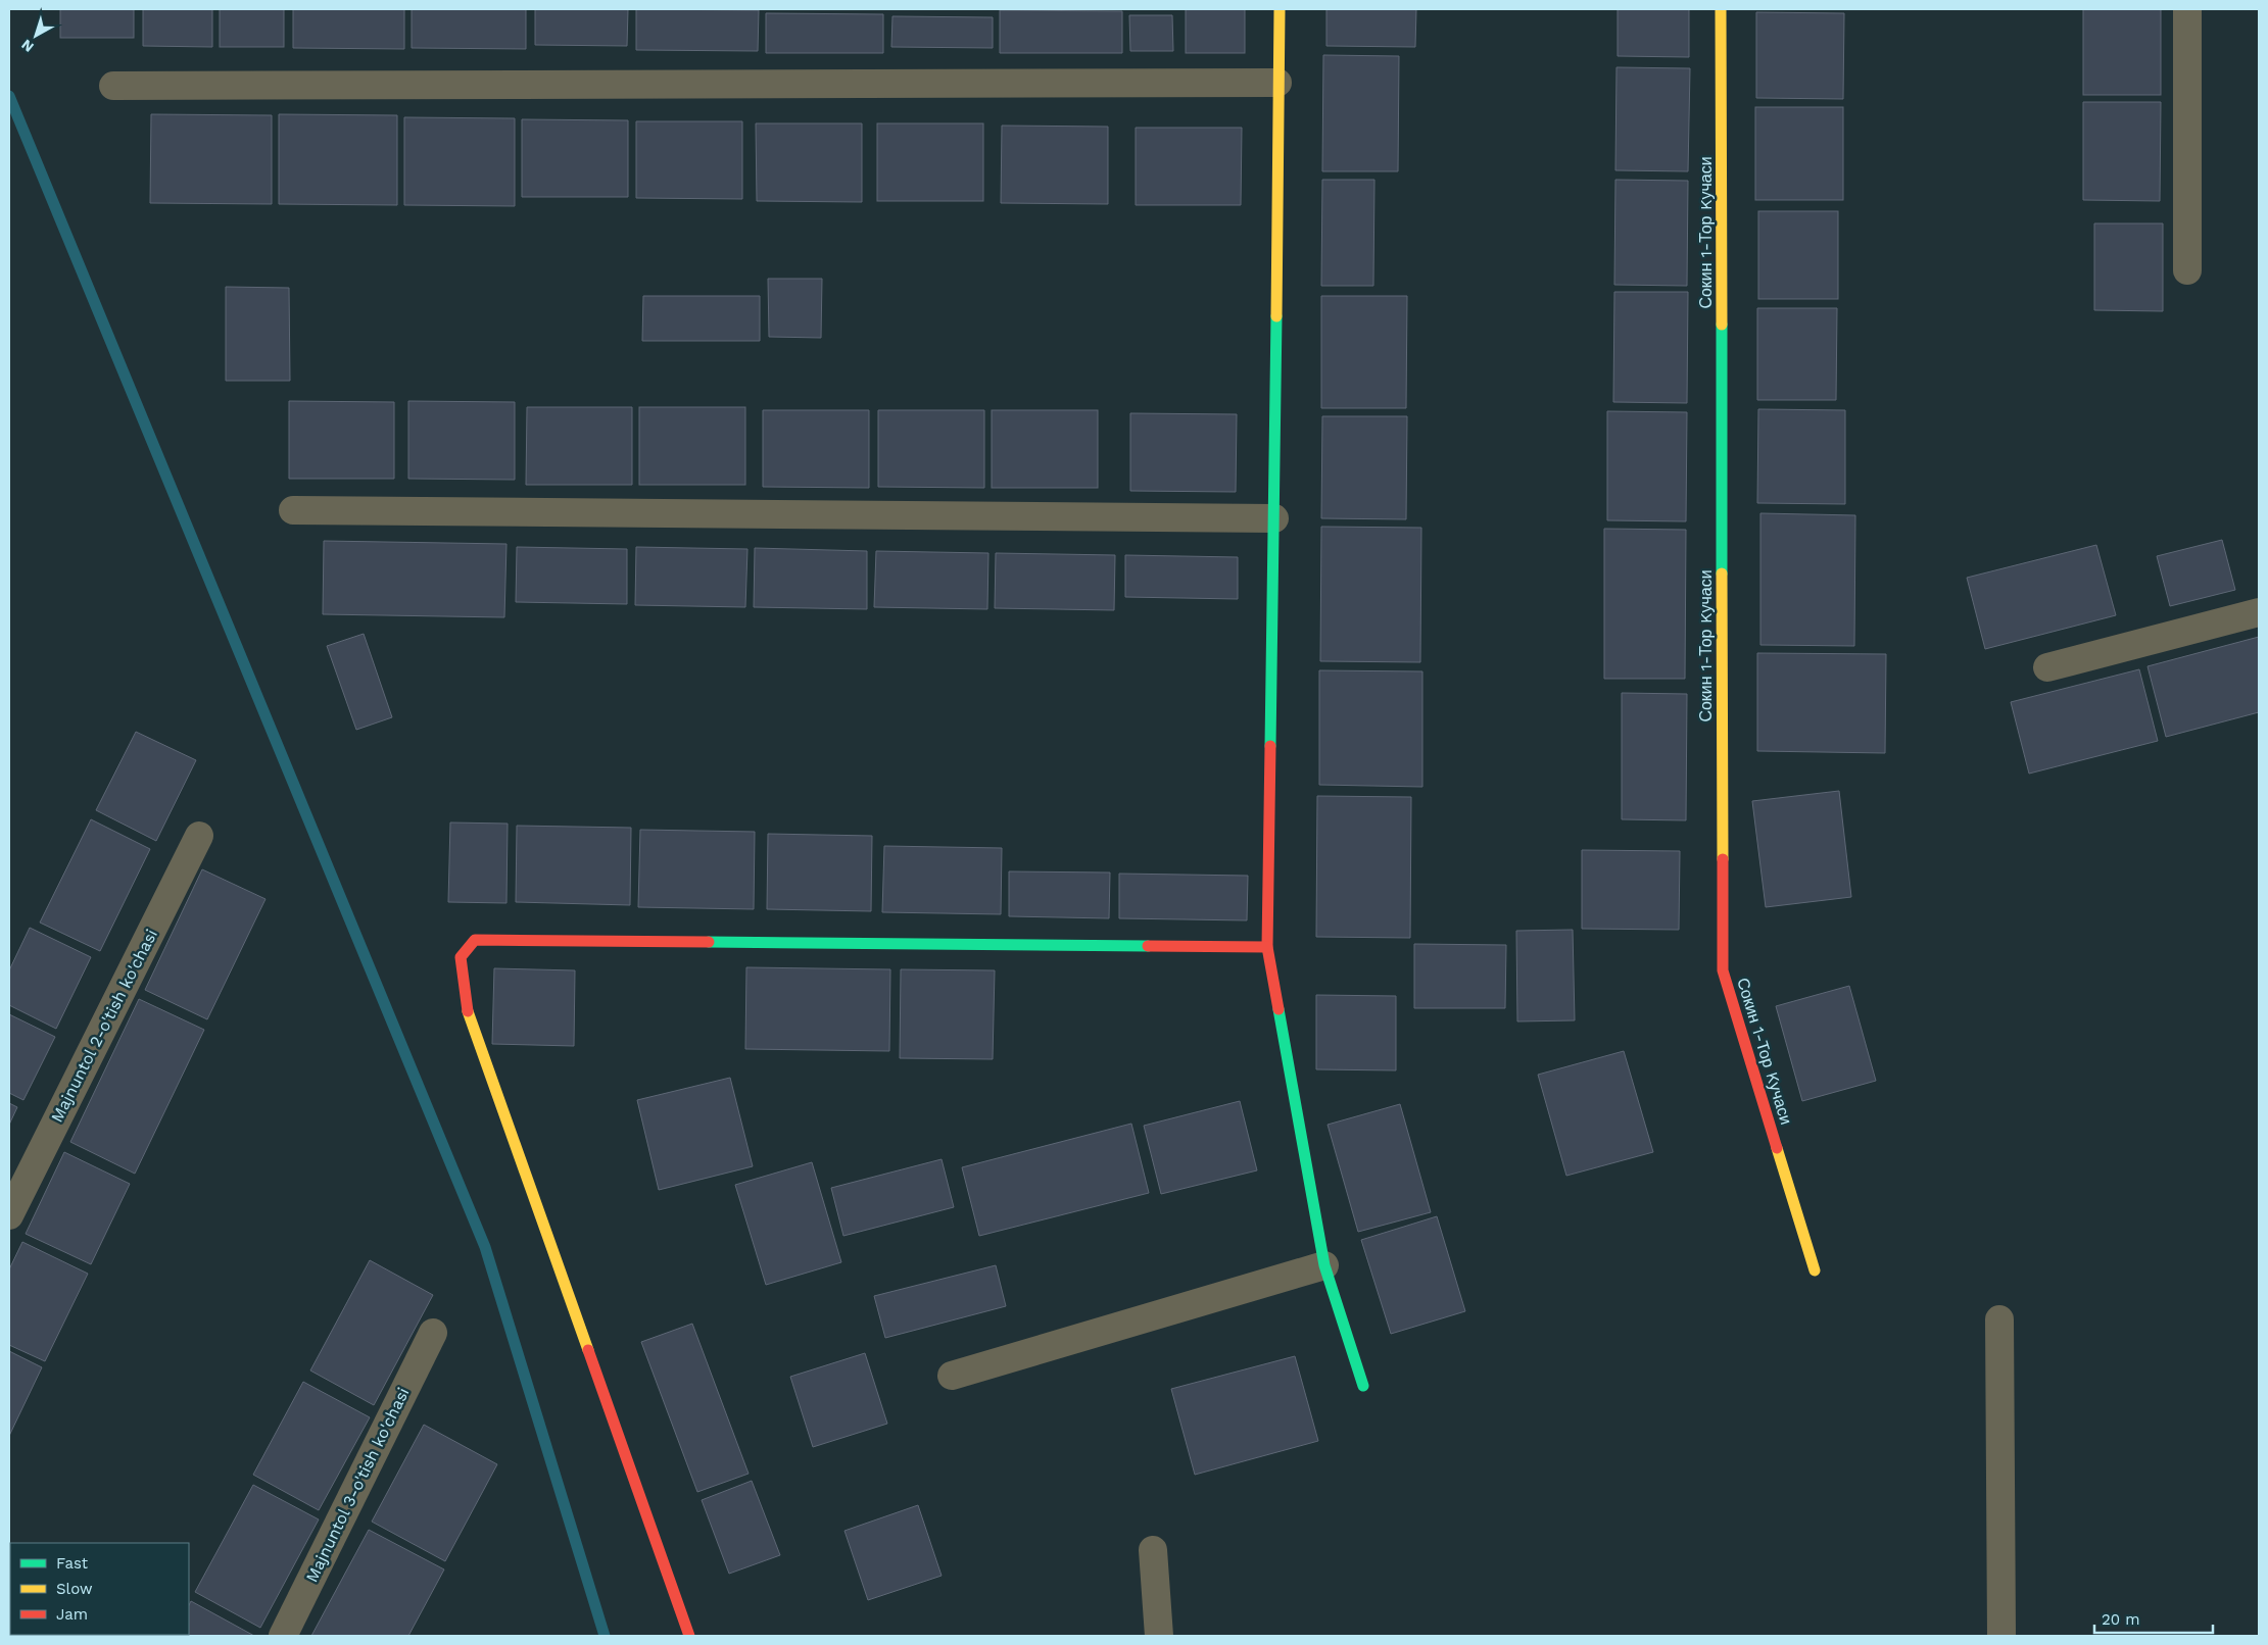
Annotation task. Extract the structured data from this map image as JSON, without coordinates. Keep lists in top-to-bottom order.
{
  "streets": {
    "street": ["Сокин 1-Тор Kучаси", "Majnuntol 2-o'tish ko'chasi", "Majnuntol 3-o'tish ko'chasi"]
  },
  "legend": ["Fast", "Slow", "Jam"],
  "scale_bar": "20 m",
  "north": "bottom left"
}
